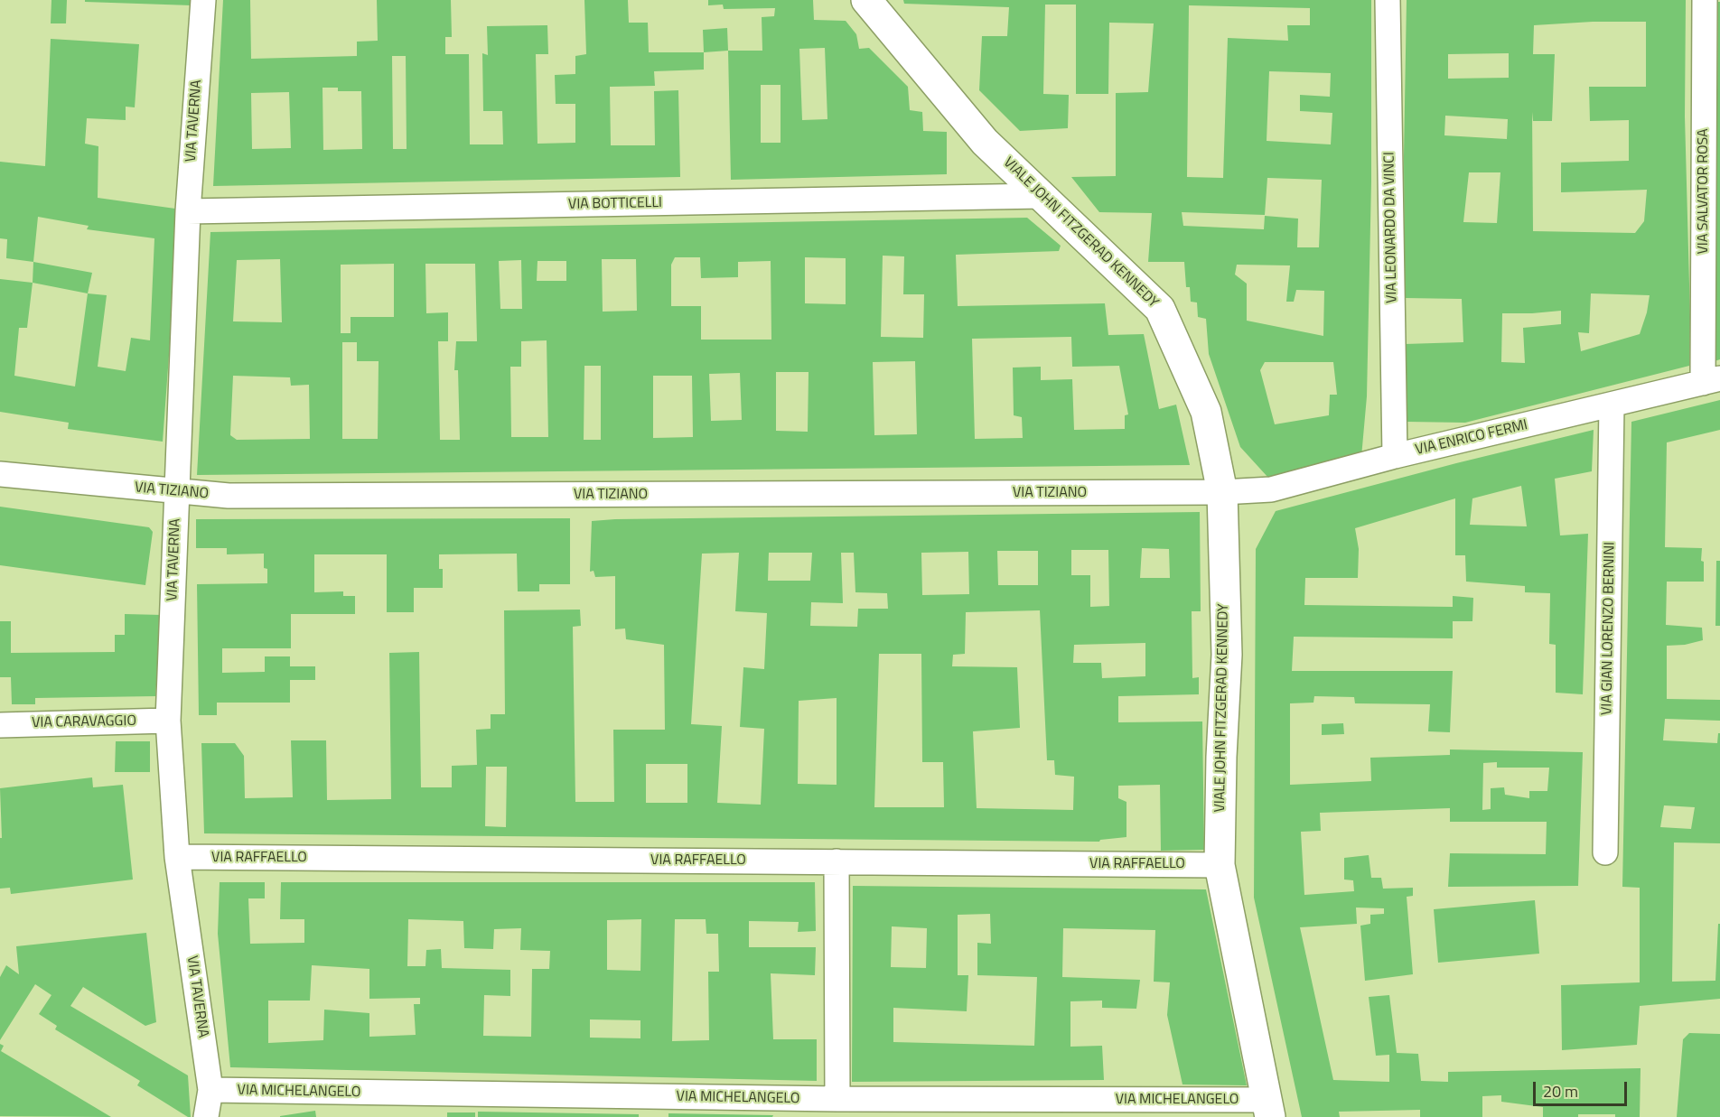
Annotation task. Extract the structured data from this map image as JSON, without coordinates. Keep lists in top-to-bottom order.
{
  "streets": {
    "street": [
      "VIA TAVERNA",
      "VIA SALVATOR ROSA",
      "VIA BOTTICELLI",
      "VIA LEONARDO DA VINCI",
      "VIALE JOHN FITZGERAD KENNEDY",
      "VIA ENRICO FERMI",
      "VIA TIZIANO",
      "VIA GIAN LORENZO BERNINI",
      "VIA CARAVAGGIO",
      "VIA RAFFAELLO",
      "VIA MICHELANGELO"
    ]
  },
  "crossings": [
    ["VIA TAVERNA", "VIA BOTTICELLI"],
    ["VIA TAVERNA", "VIA TIZIANO"],
    ["VIA TAVERNA", "VIA CARAVAGGIO"],
    ["VIA TAVERNA", "VIA RAFFAELLO"],
    ["VIA TAVERNA", "VIA MICHELANGELO"],
    ["VIA SALVATOR ROSA", "VIA ENRICO FERMI"],
    ["VIA BOTTICELLI", "VIALE JOHN FITZGERAD KENNEDY"],
    ["VIA LEONARDO DA VINCI", "VIA ENRICO FERMI"],
    ["VIALE JOHN FITZGERAD KENNEDY", "VIA ENRICO FERMI"],
    ["VIALE JOHN FITZGERAD KENNEDY", "VIA TIZIANO"],
    ["VIALE JOHN FITZGERAD KENNEDY", "VIA RAFFAELLO"],
    ["VIALE JOHN FITZGERAD KENNEDY", "VIA MICHELANGELO"],
    ["VIA ENRICO FERMI", "VIA TIZIANO"],
    ["VIA ENRICO FERMI", "VIA GIAN LORENZO BERNINI"]
  ],
  "scale_bar": "20 m"
}
